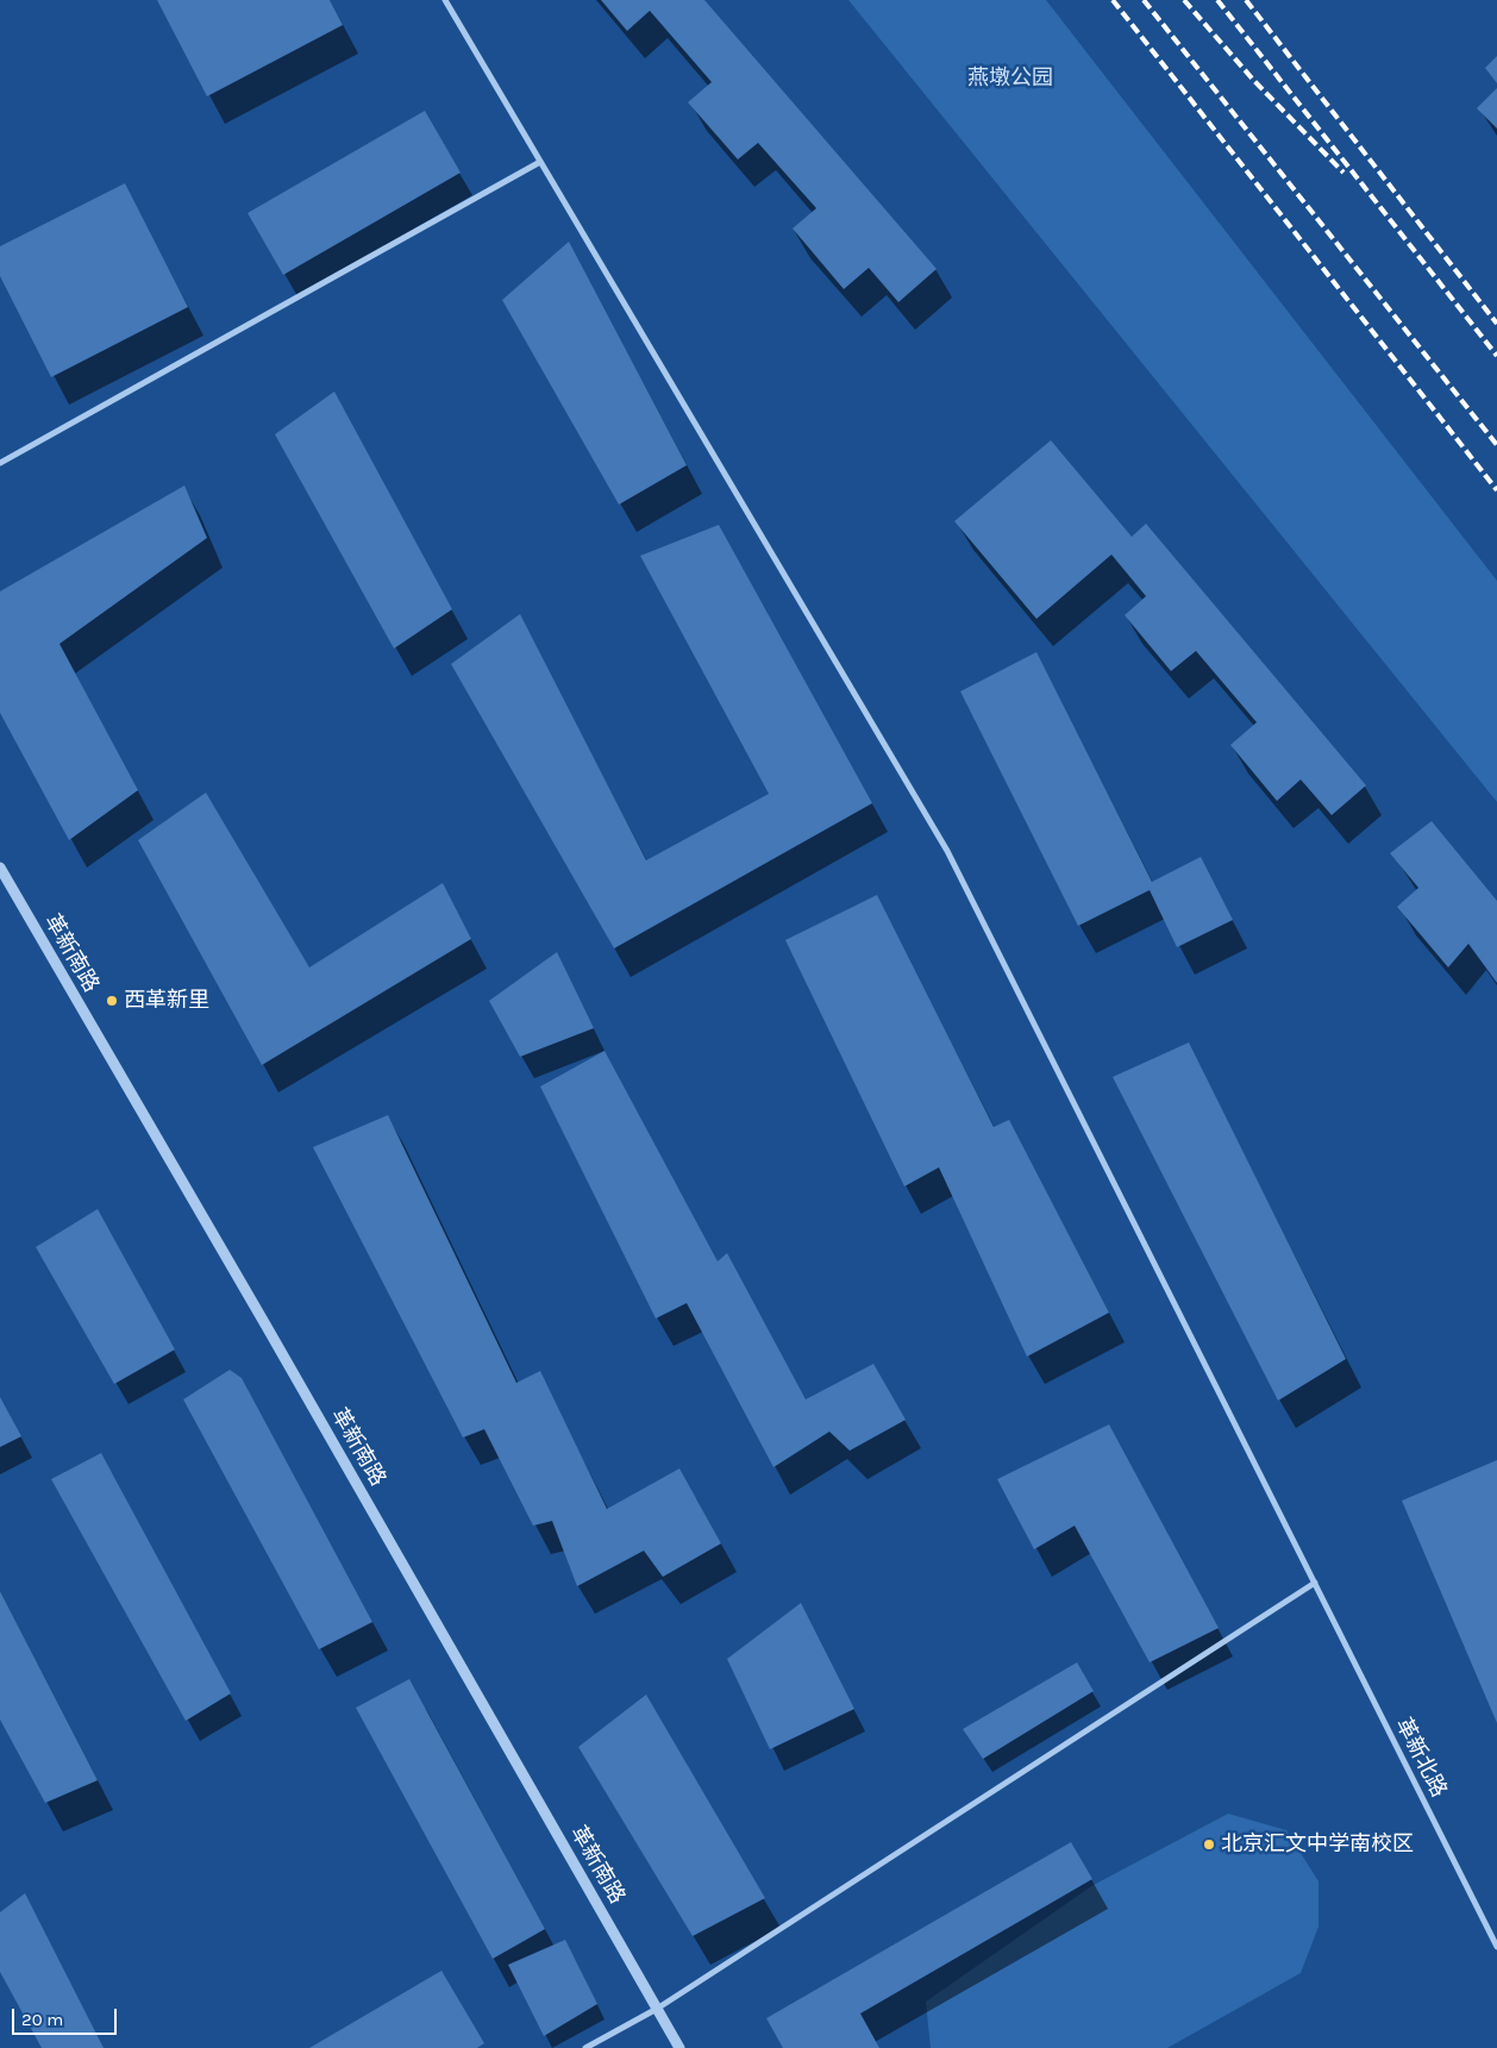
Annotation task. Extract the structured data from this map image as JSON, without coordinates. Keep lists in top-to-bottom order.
{
  "streets": {
    "street": ["革新南路", "革新北路"]
  },
  "parks": ["燕墩公园"],
  "places": ["西革新里", "北京汇文中学南校区"],
  "scale_bar": "20 m"
}
